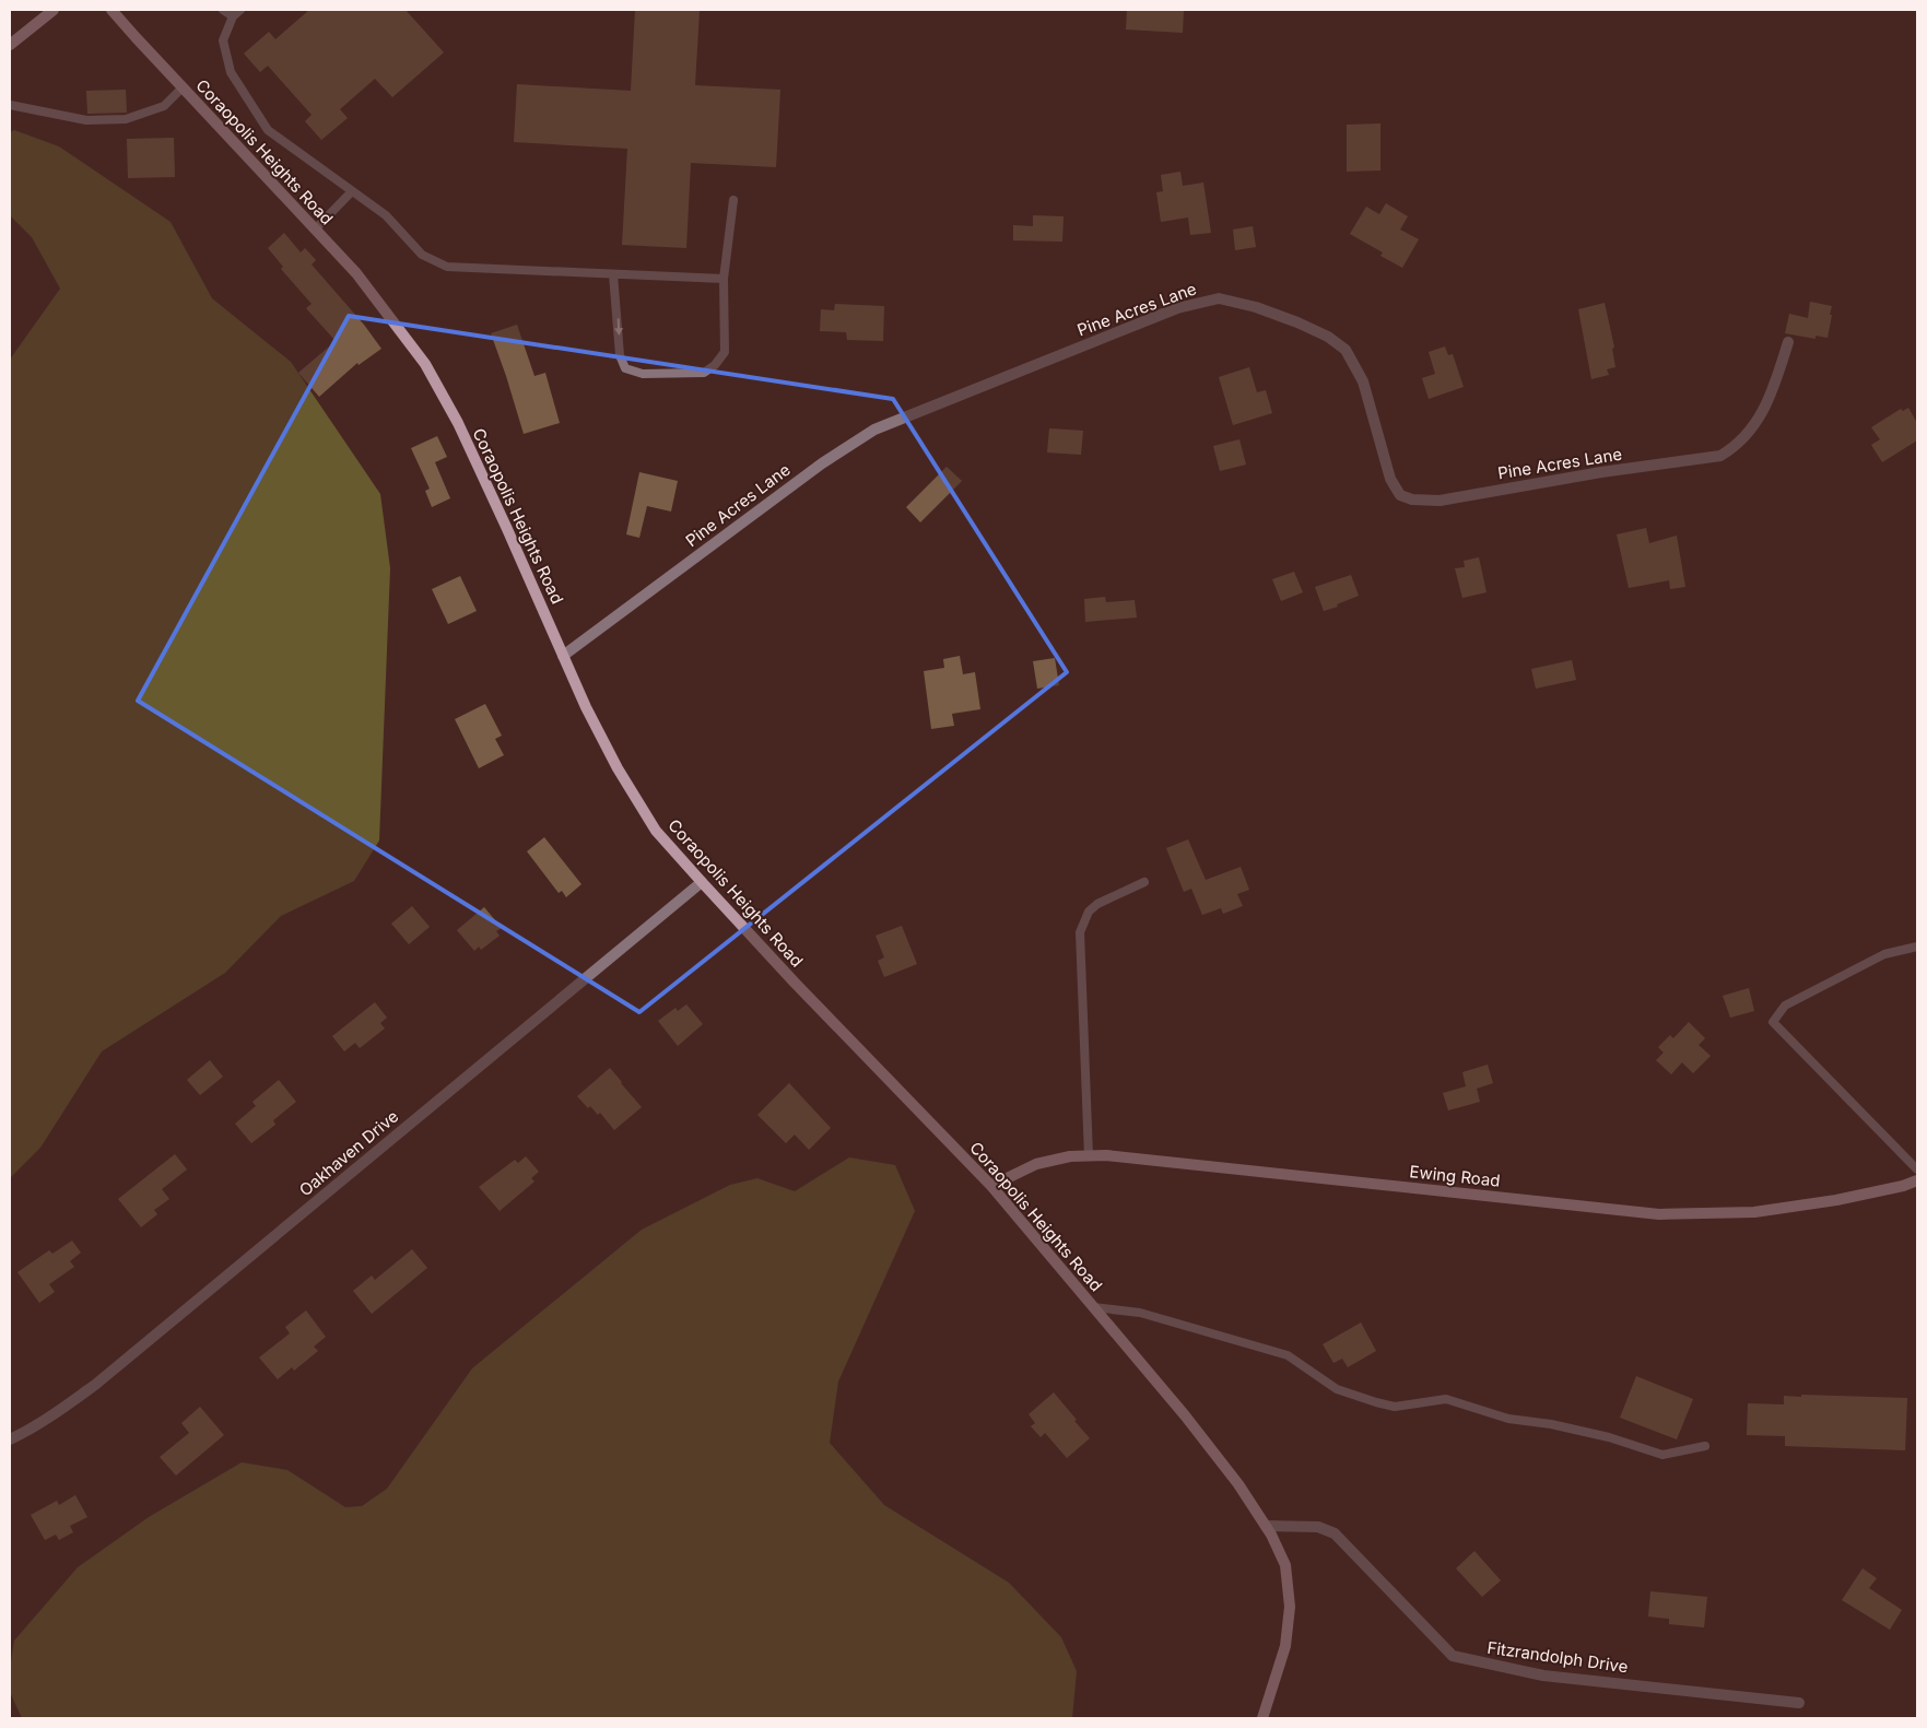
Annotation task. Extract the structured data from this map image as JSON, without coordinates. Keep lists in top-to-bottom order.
{
  "streets": {
    "street": [
      "Coraopolis Heights Road",
      "Pine Acres Lane",
      "Oakhaven Drive",
      "Ewing Road",
      "Fitzrandolph Drive"
    ]
  },
  "crossings": [
    ["Coraopolis Heights Road", "Pine Acres Lane"],
    ["Coraopolis Heights Road", "Oakhaven Drive"],
    ["Coraopolis Heights Road", "Ewing Road"],
    ["Coraopolis Heights Road", "Fitzrandolph Drive"]
  ]
}
